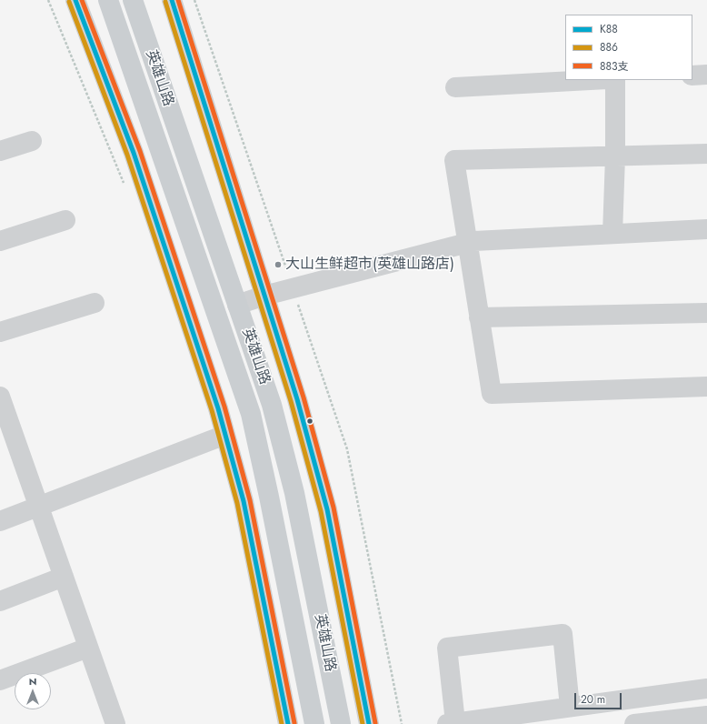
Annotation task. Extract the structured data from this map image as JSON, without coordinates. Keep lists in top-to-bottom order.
{
  "streets": {
    "main road": ["英雄山路"]
  },
  "places": ["大山生鲜超市(英雄山路店)"],
  "lines": ["transit line K88", "transit line 883支", "transit line 886"],
  "legend": ["K88", "886", "883支"],
  "scale_bar": "20 m",
  "north": "top"
}
